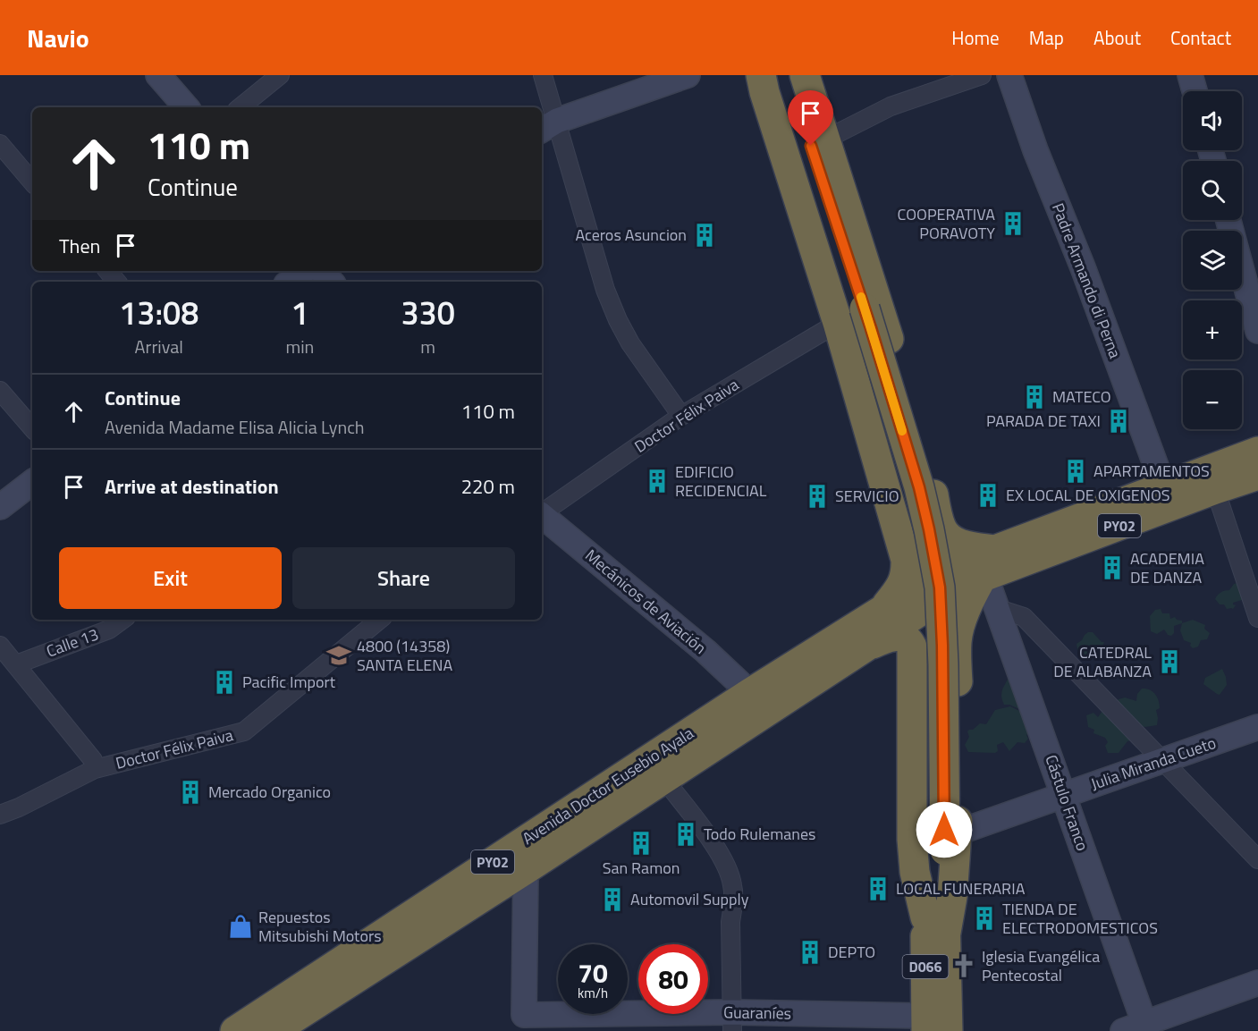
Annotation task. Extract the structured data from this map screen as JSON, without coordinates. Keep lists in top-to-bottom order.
{
  "streets": {
    "highway": ["PY02", "Avenida Doctor Eusebio Ayala", "D066"],
    "street": [
      "Padre Armando di Perna",
      "Doctor Félix Paiva",
      "Mecánicos de Aviación",
      "Calle 13",
      "Julia Miranda Cueto",
      "Cástulo Franco",
      "Guaraníes"
    ]
  },
  "crossings": [
    ["Padre Armando di Perna", "PY02"],
    ["Doctor Félix Paiva", "D066"],
    ["PY02", "Avenida Doctor Eusebio Ayala"],
    ["PY02", "Cástulo Franco"],
    ["PY02", "D066"],
    ["Mecánicos de Aviación", "Avenida Doctor Eusebio Ayala"],
    ["Julia Miranda Cueto", "Cástulo Franco"],
    ["Julia Miranda Cueto", "D066"],
    ["Avenida Doctor Eusebio Ayala", "D066"],
    ["D066", "Guaraníes"]
  ],
  "places": {
    "building": [
      "COOPERATIVA PORAVOTY",
      "Aceros Asuncion",
      "MATECO",
      "PARADA DE TAXI",
      "APARTAMENTOS",
      "EDIFICIO RECIDENCIAL",
      "EX LOCAL DE OXIGENOS",
      "SERVICIO",
      "ACADEMIA DE DANZA",
      "CATEDRAL DE ALABANZA",
      "Pacific Import",
      "Mercado Organico",
      "Todo Rulemanes",
      "San Ramon",
      "LOCAL FUNERARIA",
      "Automovil Supply",
      "TIENDA DE ELECTRODOMESTICOS",
      "DEPTO"
    ],
    "school or university": ["4800 (14358) SANTA ELENA"],
    "shop": ["Repuestos Mitsubishi Motors"],
    "church": ["Iglesia Evangélica Pentecostal"]
  },
  "page": {
    "header": "Navio",
    "nav": [
      "Home",
      "Map",
      "About",
      "Contact"
    ],
    "map_buttons": ["+", "−"],
    "turn": ["110 m", "Continue"],
    "then": "Then",
    "eta": [
      "13:08",
      "Arrival",
      "1",
      "min",
      "330",
      "m"
    ],
    "list": [
      {
        "name": "Continue",
        "note": "Avenida Madame Elisa Alicia Lynch",
        "value": "110 m"
      },
      {
        "name": "Arrive at destination",
        "value": "220 m"
      }
    ],
    "buttons": ["Exit", "Share"],
    "speed": "70 km/h",
    "limit": "80"
  }
}
